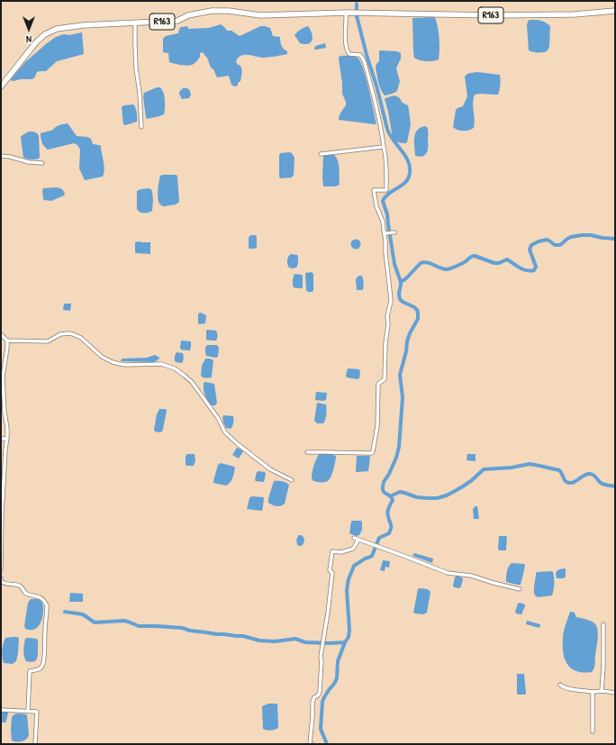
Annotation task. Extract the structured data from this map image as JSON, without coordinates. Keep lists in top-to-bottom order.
{
  "streets": {
    "main road": ["R163"]
  },
  "north": "bottom"
}
